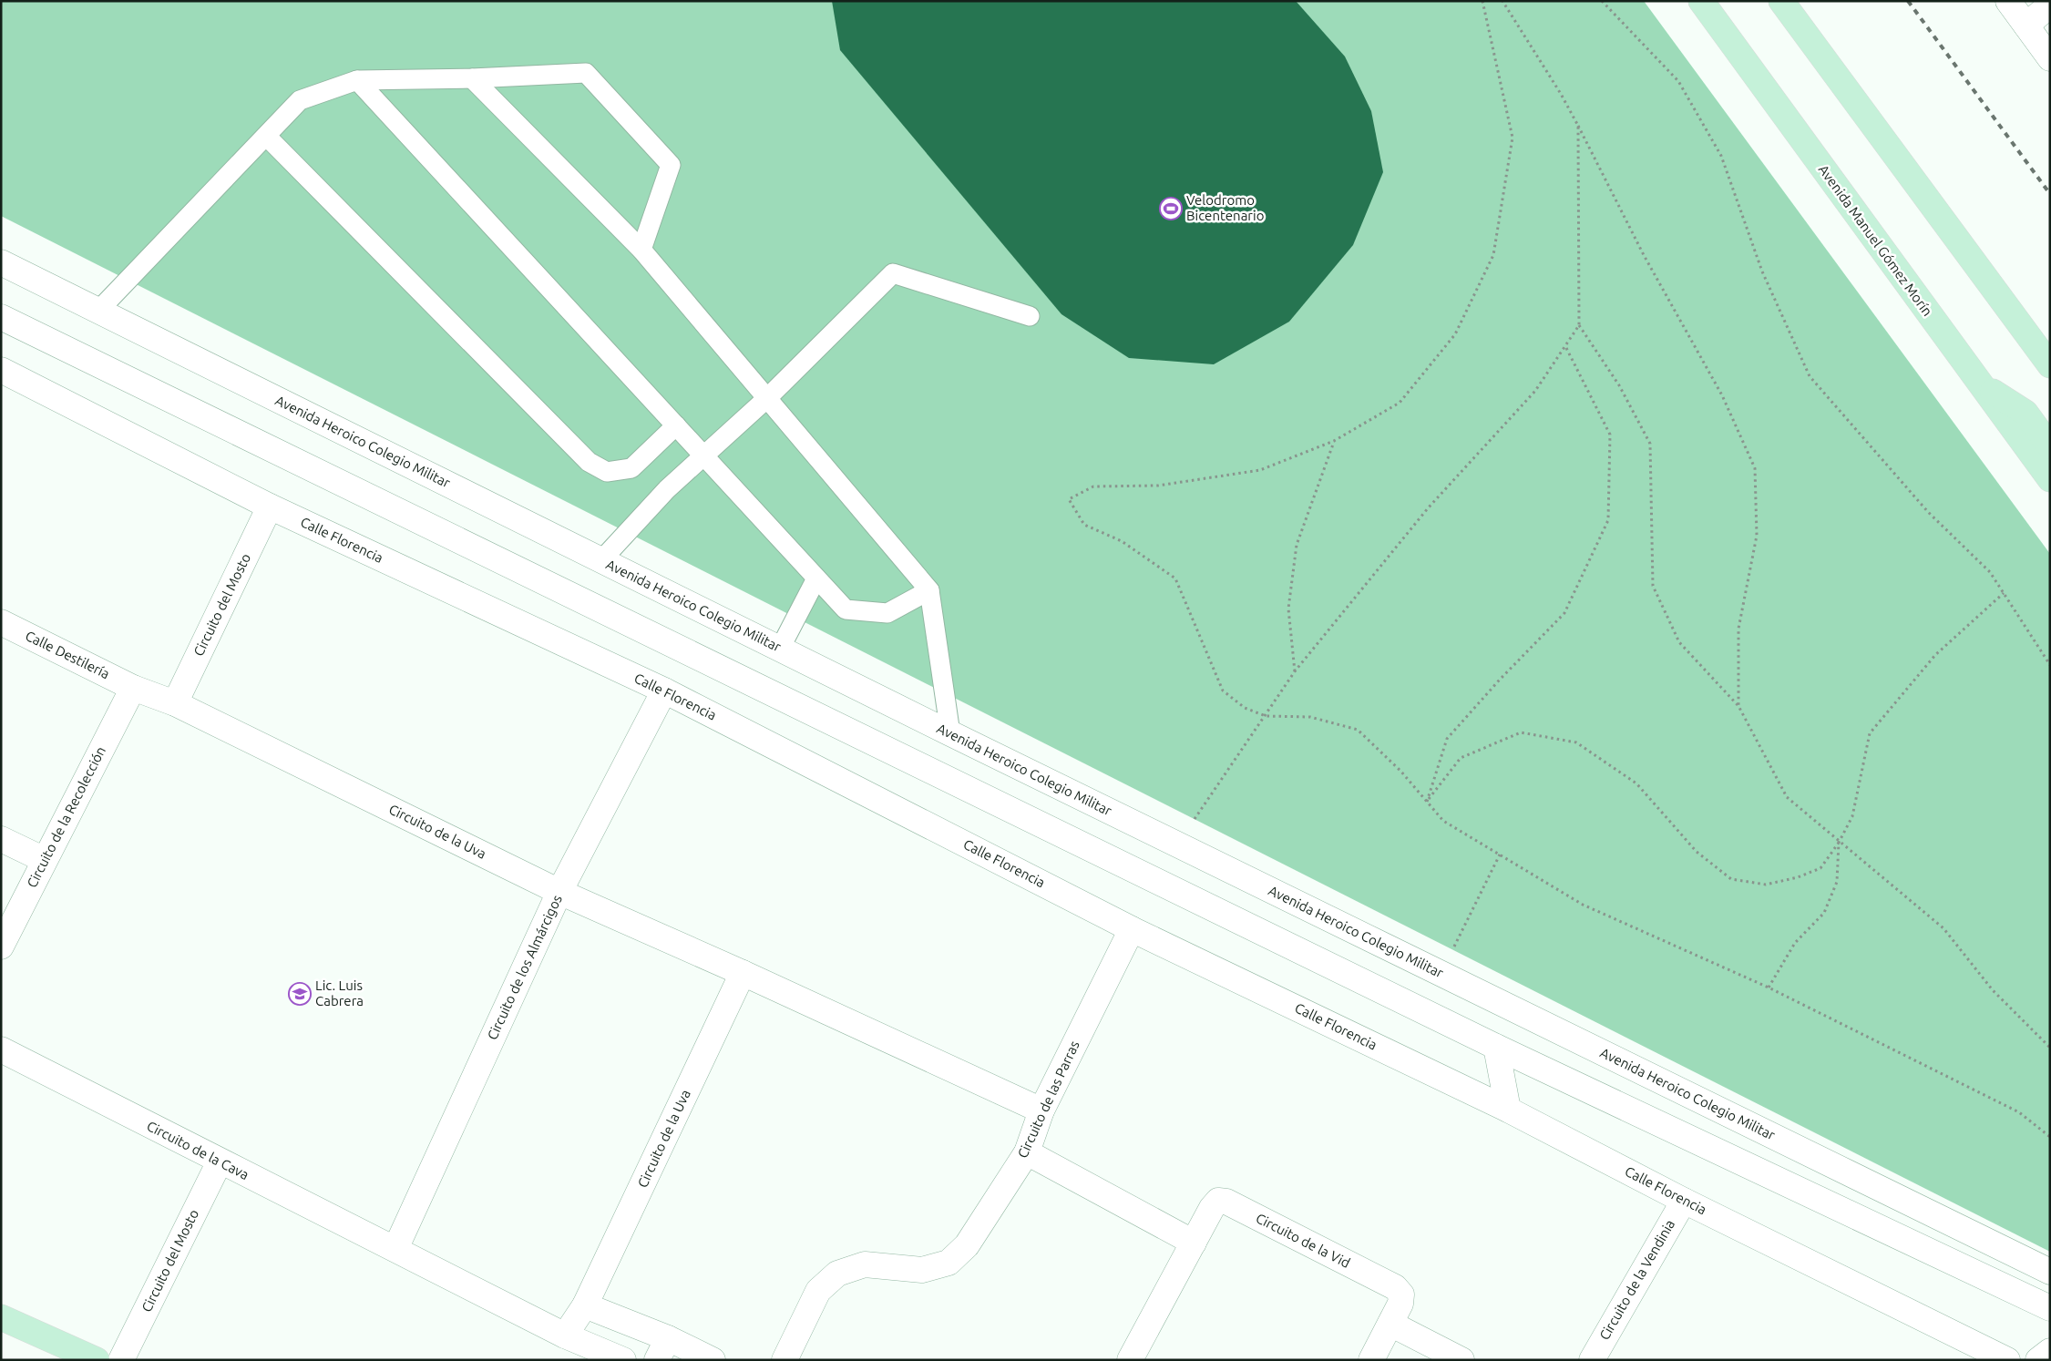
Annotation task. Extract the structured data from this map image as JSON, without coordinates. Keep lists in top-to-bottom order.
{
  "streets": {
    "main road": ["Avenida Manuel Gómez Morín"],
    "street": [
      "Avenida Heroico Colegio Militar",
      "Calle Florencia",
      "Circuito del Mosto",
      "Calle Destilería",
      "Circuito de la Recolección",
      "Circuito de la Uva",
      "Circuito de los Almárcigos",
      "Circuito de las Parras",
      "Circuito de la Cava",
      "Circuito de la Vid",
      "Circuito de la Vendinia"
    ]
  },
  "crossings": [
    ["Calle Florencia", "Circuito del Mosto"],
    ["Calle Florencia", "Circuito de los Almárcigos"],
    ["Calle Florencia", "Circuito de las Parras"],
    ["Calle Florencia", "Circuito de la Vendinia"],
    ["Circuito del Mosto", "Circuito de la Uva"],
    ["Circuito del Mosto", "Circuito de la Cava"],
    ["Calle Destilería", "Circuito de la Recolección"],
    ["Calle Destilería", "Circuito de la Uva"],
    ["Circuito de la Recolección", "Circuito de la Uva"],
    ["Circuito de la Uva", "Circuito de los Almárcigos"],
    ["Circuito de la Uva", "Circuito de las Parras"],
    ["Circuito de los Almárcigos", "Circuito de la Cava"]
  ],
  "places": {
    "sports": ["Velodromo Bicentenario"],
    "school or university": ["Lic. Luis Cabrera"]
  }
}
